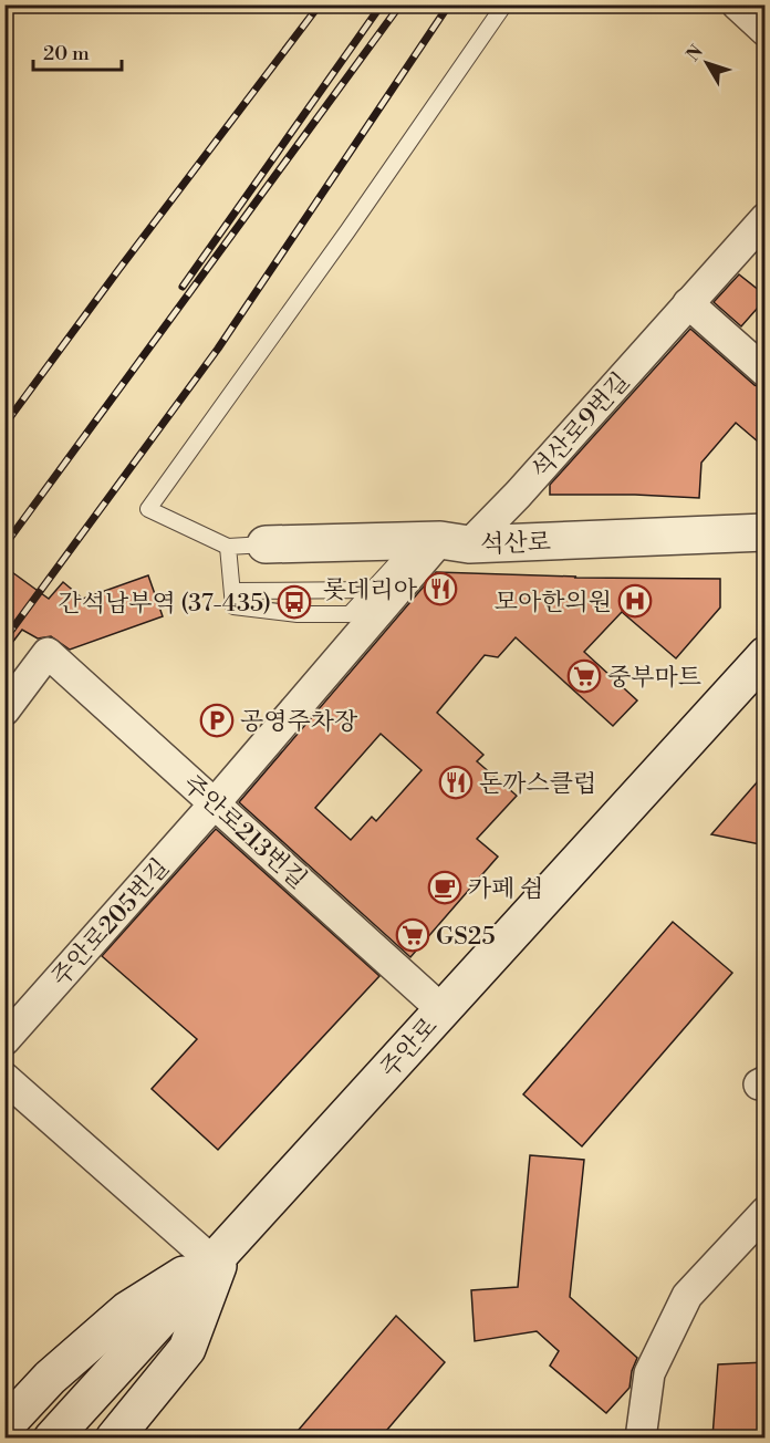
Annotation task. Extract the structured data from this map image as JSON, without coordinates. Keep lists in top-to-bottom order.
{
  "streets": {
    "main road": ["석산로", "주안로"],
    "street": ["석산로9번길", "주안로213번길", "주안로205번길"]
  },
  "crossings": [
    ["석산로9번길", "석산로"],
    ["석산로9번길", "주안로213번길"],
    ["석산로9번길", "주안로205번길"],
    ["주안로213번길", "주안로205번길"],
    ["주안로213번길", "주안로"]
  ],
  "places": {
    "restaurant": ["롯데리아", "돈까스클럽"],
    "hospital": ["모아한의원"],
    "bus stop": ["간석남부역 (37-435)"],
    "supermarket": ["중부마트", "GS25"],
    "parking": ["공영주차장"],
    "cafe": ["카페 쉼"]
  },
  "scale_bar": "20 m",
  "north": "top left"
}
